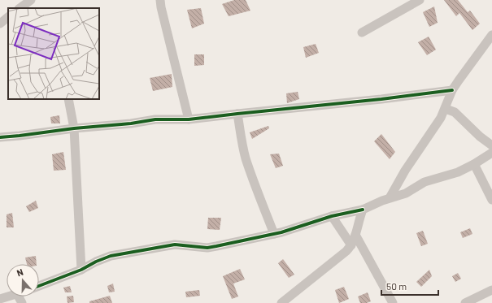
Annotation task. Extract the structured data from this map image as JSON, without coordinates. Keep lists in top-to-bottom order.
{
  "scale_bar": "50 m",
  "north": "top"
}
